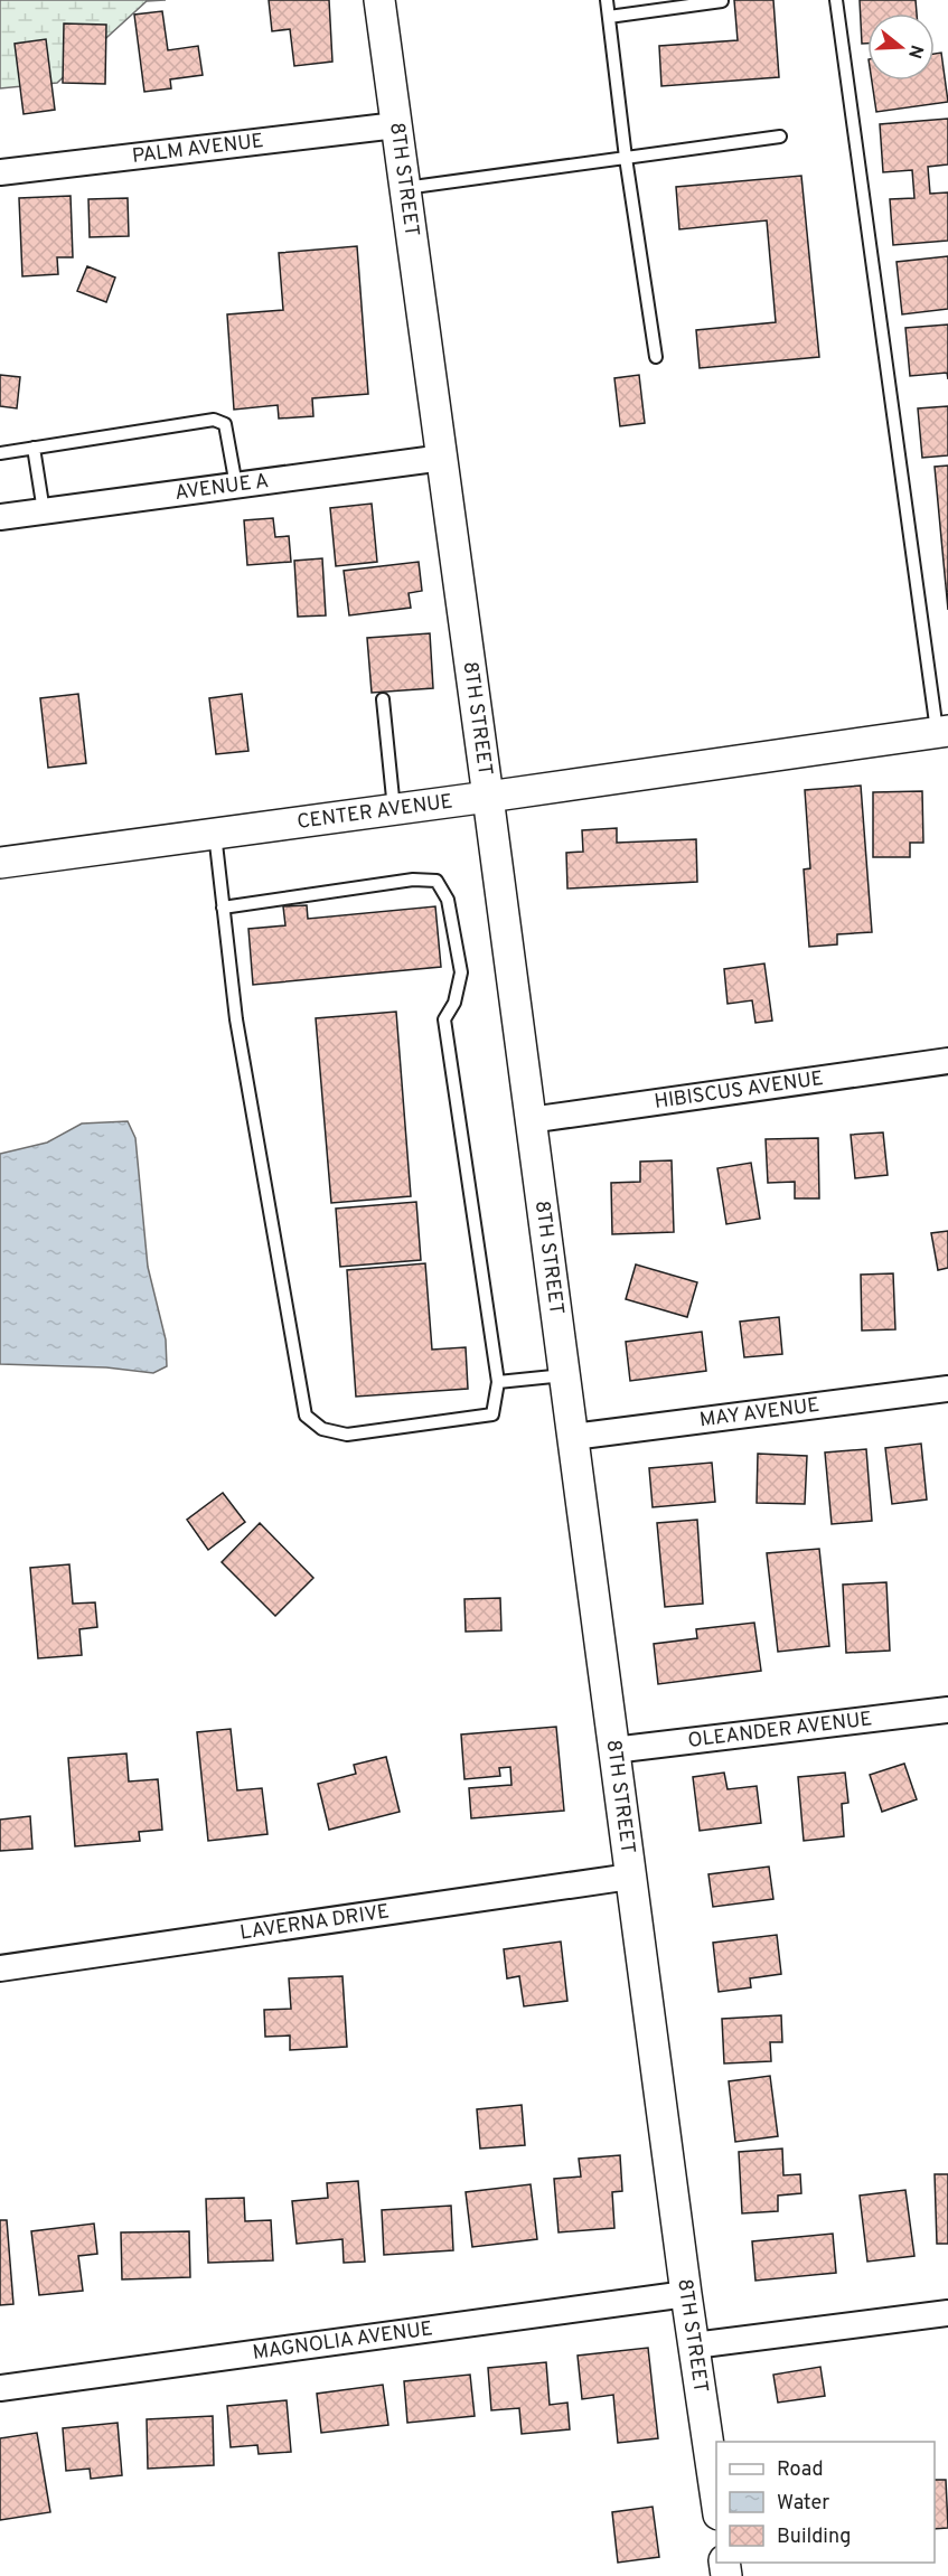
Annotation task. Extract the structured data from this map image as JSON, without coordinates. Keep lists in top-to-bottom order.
{
  "streets": {
    "street": [
      "PALM AVENUE",
      "8TH STREET",
      "AVENUE A",
      "CENTER AVENUE",
      "HIBISCUS AVENUE",
      "MAY AVENUE",
      "OLEANDER AVENUE",
      "LAVERNA DRIVE",
      "MAGNOLIA AVENUE"
    ]
  },
  "crossings": [
    ["PALM AVENUE", "8TH STREET"],
    ["8TH STREET", "AVENUE A"],
    ["8TH STREET", "CENTER AVENUE"],
    ["8TH STREET", "HIBISCUS AVENUE"],
    ["8TH STREET", "MAY AVENUE"],
    ["8TH STREET", "OLEANDER AVENUE"],
    ["8TH STREET", "LAVERNA DRIVE"],
    ["8TH STREET", "MAGNOLIA AVENUE"]
  ],
  "legend": ["Road", "Water", "Building"],
  "north": "right"
}
